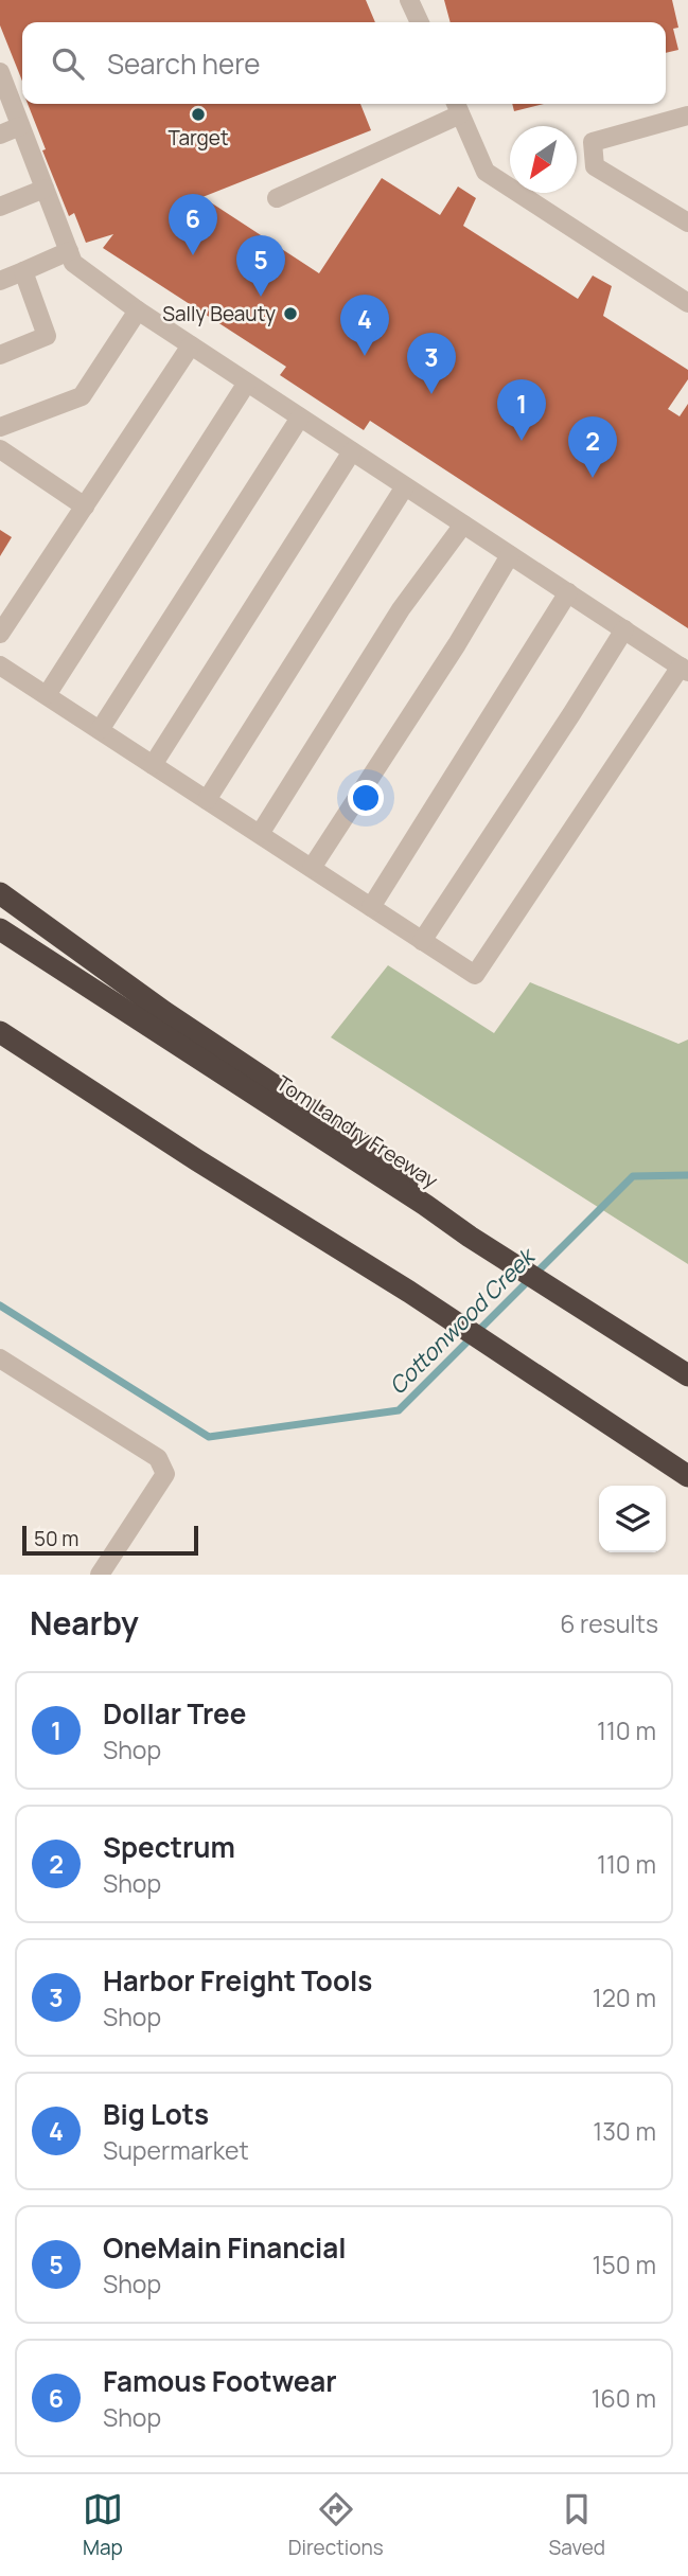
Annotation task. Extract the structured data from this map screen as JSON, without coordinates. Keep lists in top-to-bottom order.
{
  "streets": {
    "highway": ["Tom Landry Freeway"]
  },
  "water": ["Cottonwood Creek"],
  "places": ["Target", "Sally Beauty"],
  "scale_bar": "50 m",
  "north": "bottom left",
  "page": {
    "search": "Search here",
    "pins": [
      "6",
      "5",
      "4",
      "3",
      "1",
      "2"
    ],
    "scale": "50 m",
    "heading": ["Nearby", "6 results"],
    "list": [
      {
        "mark": "1",
        "name": "Dollar Tree",
        "note": "Shop",
        "value": "110 m"
      },
      {
        "mark": "2",
        "name": "Spectrum",
        "note": "Shop",
        "value": "110 m"
      },
      {
        "mark": "3",
        "name": "Harbor Freight Tools",
        "note": "Shop",
        "value": "120 m"
      },
      {
        "mark": "4",
        "name": "Big Lots",
        "note": "Supermarket",
        "value": "130 m"
      },
      {
        "mark": "5",
        "name": "OneMain Financial",
        "note": "Shop",
        "value": "150 m"
      },
      {
        "mark": "6",
        "name": "Famous Footwear",
        "note": "Shop",
        "value": "160 m"
      }
    ],
    "nav": ["Map", "Directions", "Saved"]
  }
}
